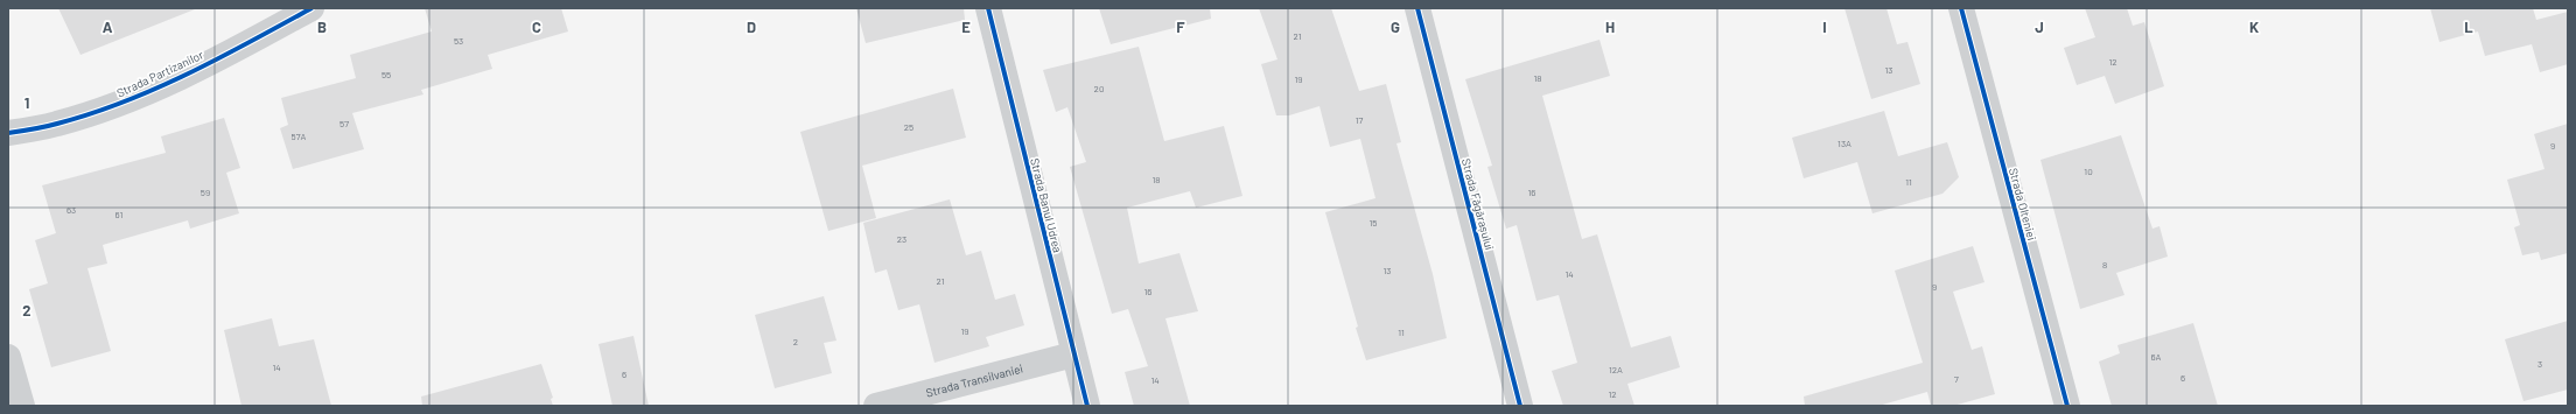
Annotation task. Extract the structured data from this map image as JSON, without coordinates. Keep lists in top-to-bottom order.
{
  "streets": {
    "street": [
      "Strada Partizanilor",
      "Strada Făgărașului",
      "Strada Olteniei",
      "Strada Banul Udrea",
      "Strada Transilvaniei"
    ]
  },
  "crossings": [
    ["Strada Banul Udrea", "Strada Transilvaniei"]
  ],
  "house_numbers": [
    "21",
    "53",
    "12",
    "13",
    "55",
    "18",
    "19",
    "20",
    "17",
    "57",
    "25",
    "57A",
    "13A",
    "9",
    "10",
    "18",
    "11",
    "59",
    "16",
    "63",
    "61",
    "15",
    "23",
    "8",
    "13",
    "14",
    "21",
    "9",
    "16",
    "19",
    "11",
    "2",
    "6A",
    "3",
    "14",
    "12A",
    "6",
    "6",
    "7",
    "14",
    "12"
  ],
  "grid": {
    "columns": [
      "A",
      "B",
      "C",
      "D",
      "E",
      "F",
      "G",
      "H",
      "I",
      "J",
      "K",
      "L"
    ],
    "rows": ["1", "2"]
  }
}
